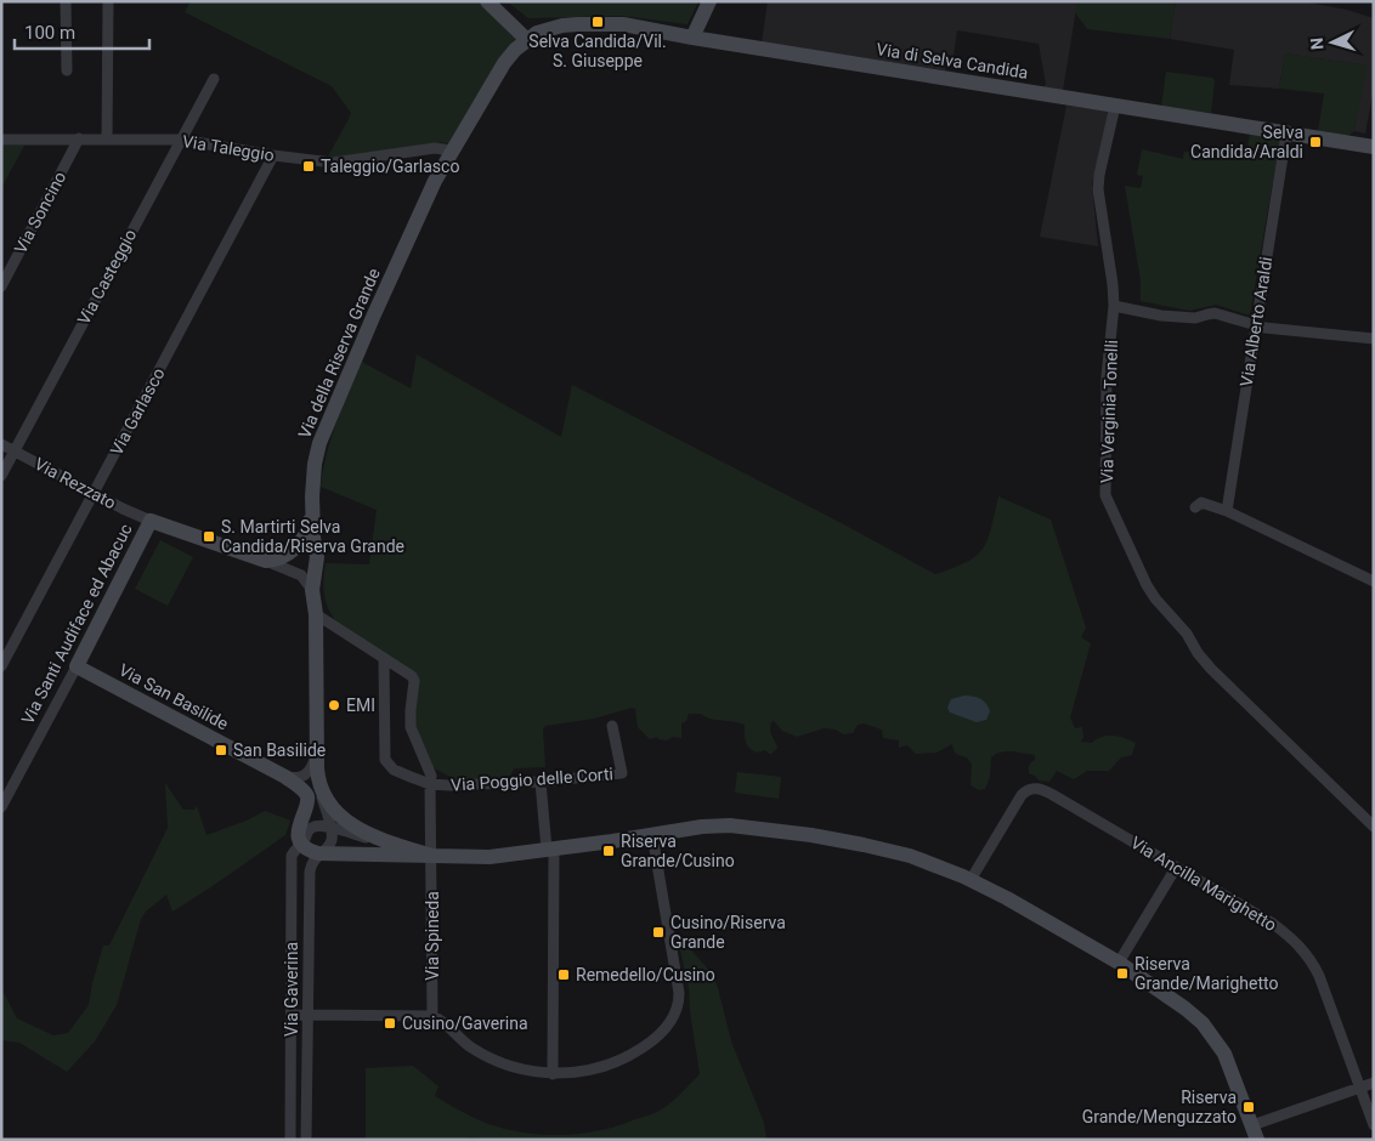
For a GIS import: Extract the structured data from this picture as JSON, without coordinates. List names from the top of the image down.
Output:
{
  "streets": {
    "street": [
      "Via di Selva Candida",
      "Via Taleggio",
      "Via Soncino",
      "Via Casteggio",
      "Via Alberto Araldi",
      "Via della Riserva Grande",
      "Via Garlasco",
      "Via Verginia Tonelli",
      "Via Rezzato",
      "Via Santi Audiface ed Abacuc",
      "Via San Basilide",
      "Via Poggio delle Corti",
      "Via Ancilla Marighetto",
      "Via Spineda",
      "Via Gaverina"
    ]
  },
  "crossings": [
    ["Via di Selva Candida", "Via Alberto Araldi"],
    ["Via di Selva Candida", "Via della Riserva Grande"],
    ["Via di Selva Candida", "Via Verginia Tonelli"],
    ["Via Taleggio", "Via Soncino"],
    ["Via Taleggio", "Via Casteggio"],
    ["Via Taleggio", "Via della Riserva Grande"],
    ["Via Taleggio", "Via Garlasco"],
    ["Via Casteggio", "Via Rezzato"],
    ["Via della Riserva Grande", "Via Poggio delle Corti"],
    ["Via Garlasco", "Via Rezzato"],
    ["Via Rezzato", "Via Santi Audiface ed Abacuc"],
    ["Via Santi Audiface ed Abacuc", "Via San Basilide"],
    ["Via San Basilide", "Via Gaverina"],
    ["Via Poggio delle Corti", "Via Spineda"]
  ],
  "places": {
    "transit": [
      "Selva Candida/Vil. S. Giuseppe",
      "Selva Candida/Araldi",
      "Taleggio/Garlasco",
      "S. Martirti Selva Candida/Riserva Grande",
      "San Basilide",
      "Riserva Grande/Cusino",
      "Cusino/Riserva Grande",
      "Riserva Grande/Marighetto",
      "Remedello/Cusino",
      "Cusino/Gaverina",
      "Riserva Grande/Menguzzato"
    ],
    "other": ["EMI"]
  },
  "scale_bar": "100 m",
  "north": "left"
}
